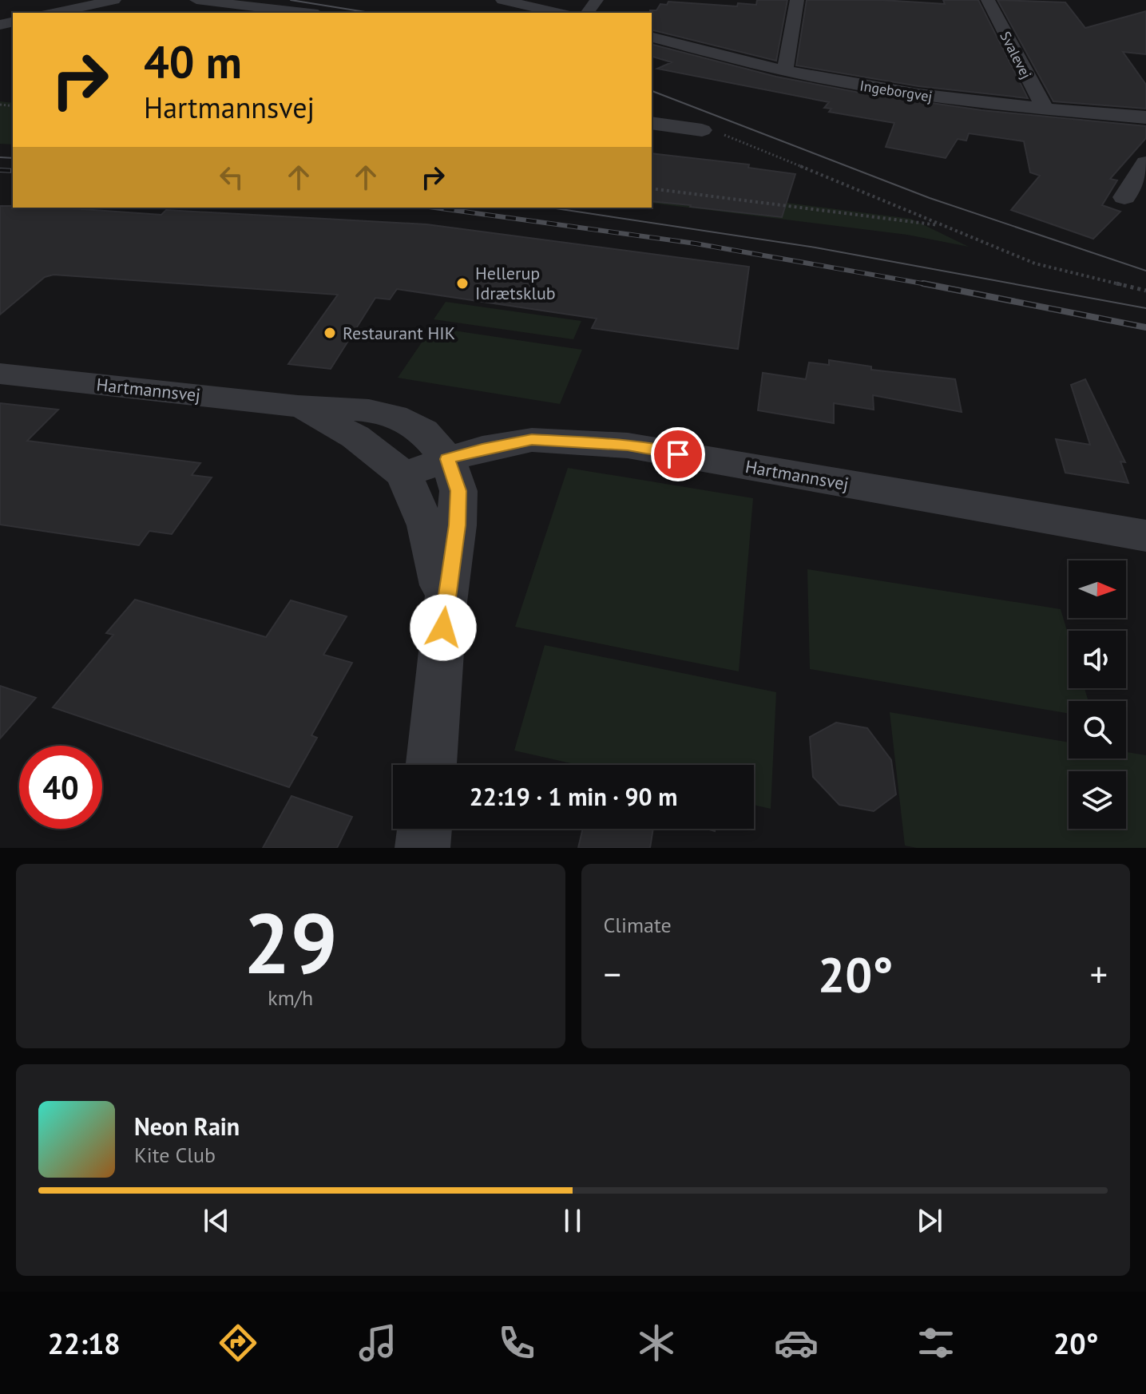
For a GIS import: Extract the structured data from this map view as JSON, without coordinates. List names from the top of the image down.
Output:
{
  "streets": {
    "street": ["Svalevej", "Ingeborgvej", "Hartmannsvej"]
  },
  "crossings": [
    ["Svalevej", "Ingeborgvej"]
  ],
  "places": ["Hellerup Idrætsklub", "Restaurant HIK"],
  "north": "right",
  "page": {
    "turn": ["40 m", "Hartmannsvej"],
    "limit": "40",
    "trip": "22:19 · 1 min · 90 m",
    "tile": [
      ["29", "km/h"],
      "Climate"
    ],
    "heat": ["−", "20°", "+"],
    "song": ["Neon Rain", "Kite Club"],
    "tabs": ["22:18", "20°"]
  }
}
